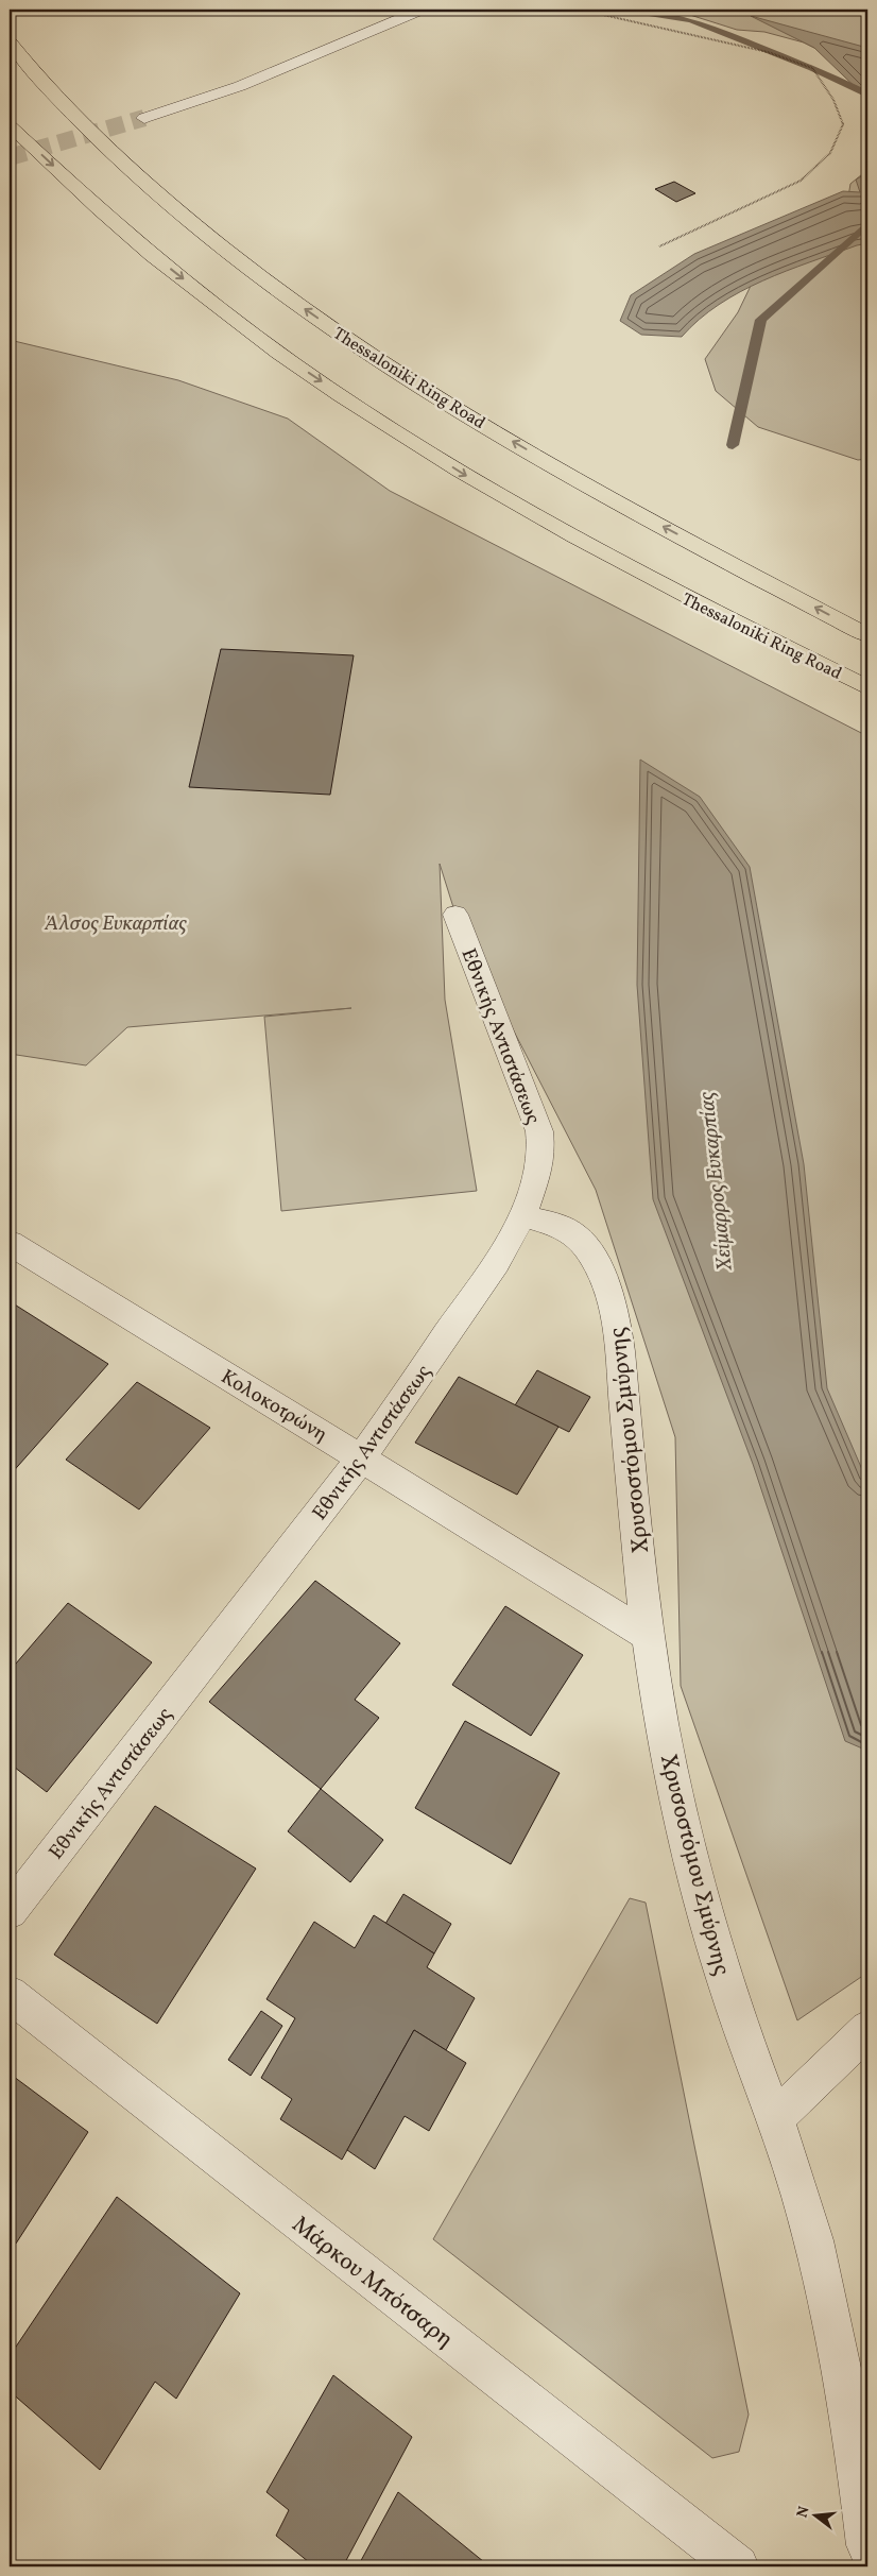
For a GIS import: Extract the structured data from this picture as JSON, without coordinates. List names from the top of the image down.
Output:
{
  "streets": {
    "highway": ["Thessaloniki Ring Road"],
    "street": [
      "Εθνικής Αντιστάσεως",
      "Κολοκοτρώνη",
      "Χρυσοστόμου Σμύρνης",
      "Μάρκου Μπότσαρη"
    ]
  },
  "crossings": [
    ["Εθνικής Αντιστάσεως", "Κολοκοτρώνη"],
    ["Εθνικής Αντιστάσεως", "Χρυσοστόμου Σμύρνης"],
    ["Κολοκοτρώνη", "Χρυσοστόμου Σμύρνης"]
  ],
  "water": ["Χείμαρρος Ευκαρπίας"],
  "parks": ["Άλσος Ευκαρπίας"],
  "north": "left"
}
